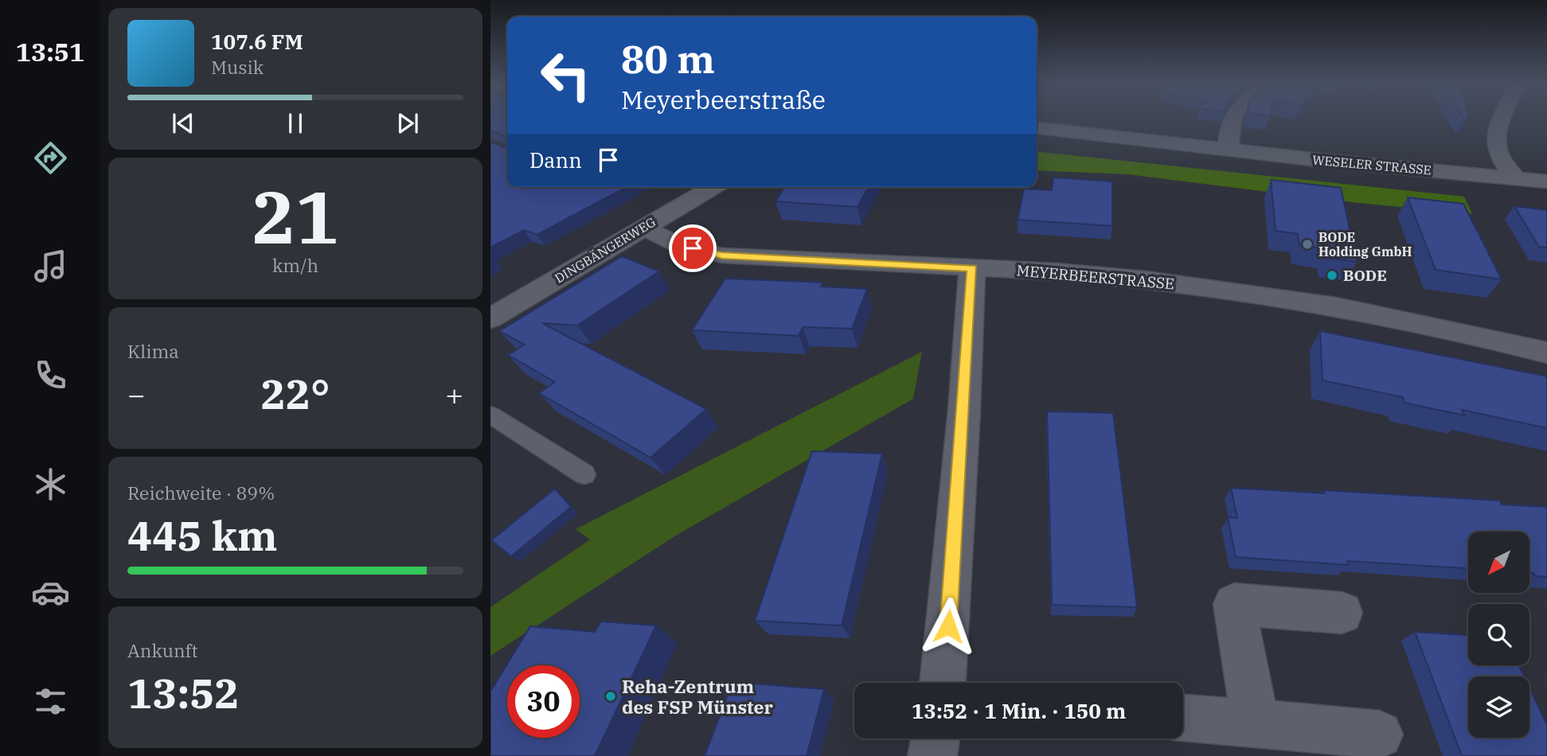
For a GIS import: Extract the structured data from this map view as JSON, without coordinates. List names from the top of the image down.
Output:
{
  "streets": {
    "street": ["WESELER STRASSE", "DINGBÄNGERWEG", "MEYERBEERSTRASSE"]
  },
  "crossings": [
    ["DINGBÄNGERWEG", "MEYERBEERSTRASSE"]
  ],
  "places": ["BODE Holding GmbH", "BODE", "Reha-Zentrum des FSP Münster"],
  "north": "bottom left",
  "page": {
    "tabs": "13:51",
    "turn": ["80 m", "Meyerbeerstraße"],
    "song": ["107.6 FM", "Musik"],
    "then": "Dann",
    "tile": [
      ["21", "km/h"],
      "Klima",
      ["Reichweite · 89%", "445 km"],
      ["Ankunft", "13:52"]
    ],
    "heat": ["−", "22°", "+"],
    "limit": "30",
    "trip": "13:52 · 1 Min. · 150 m"
  }
}
